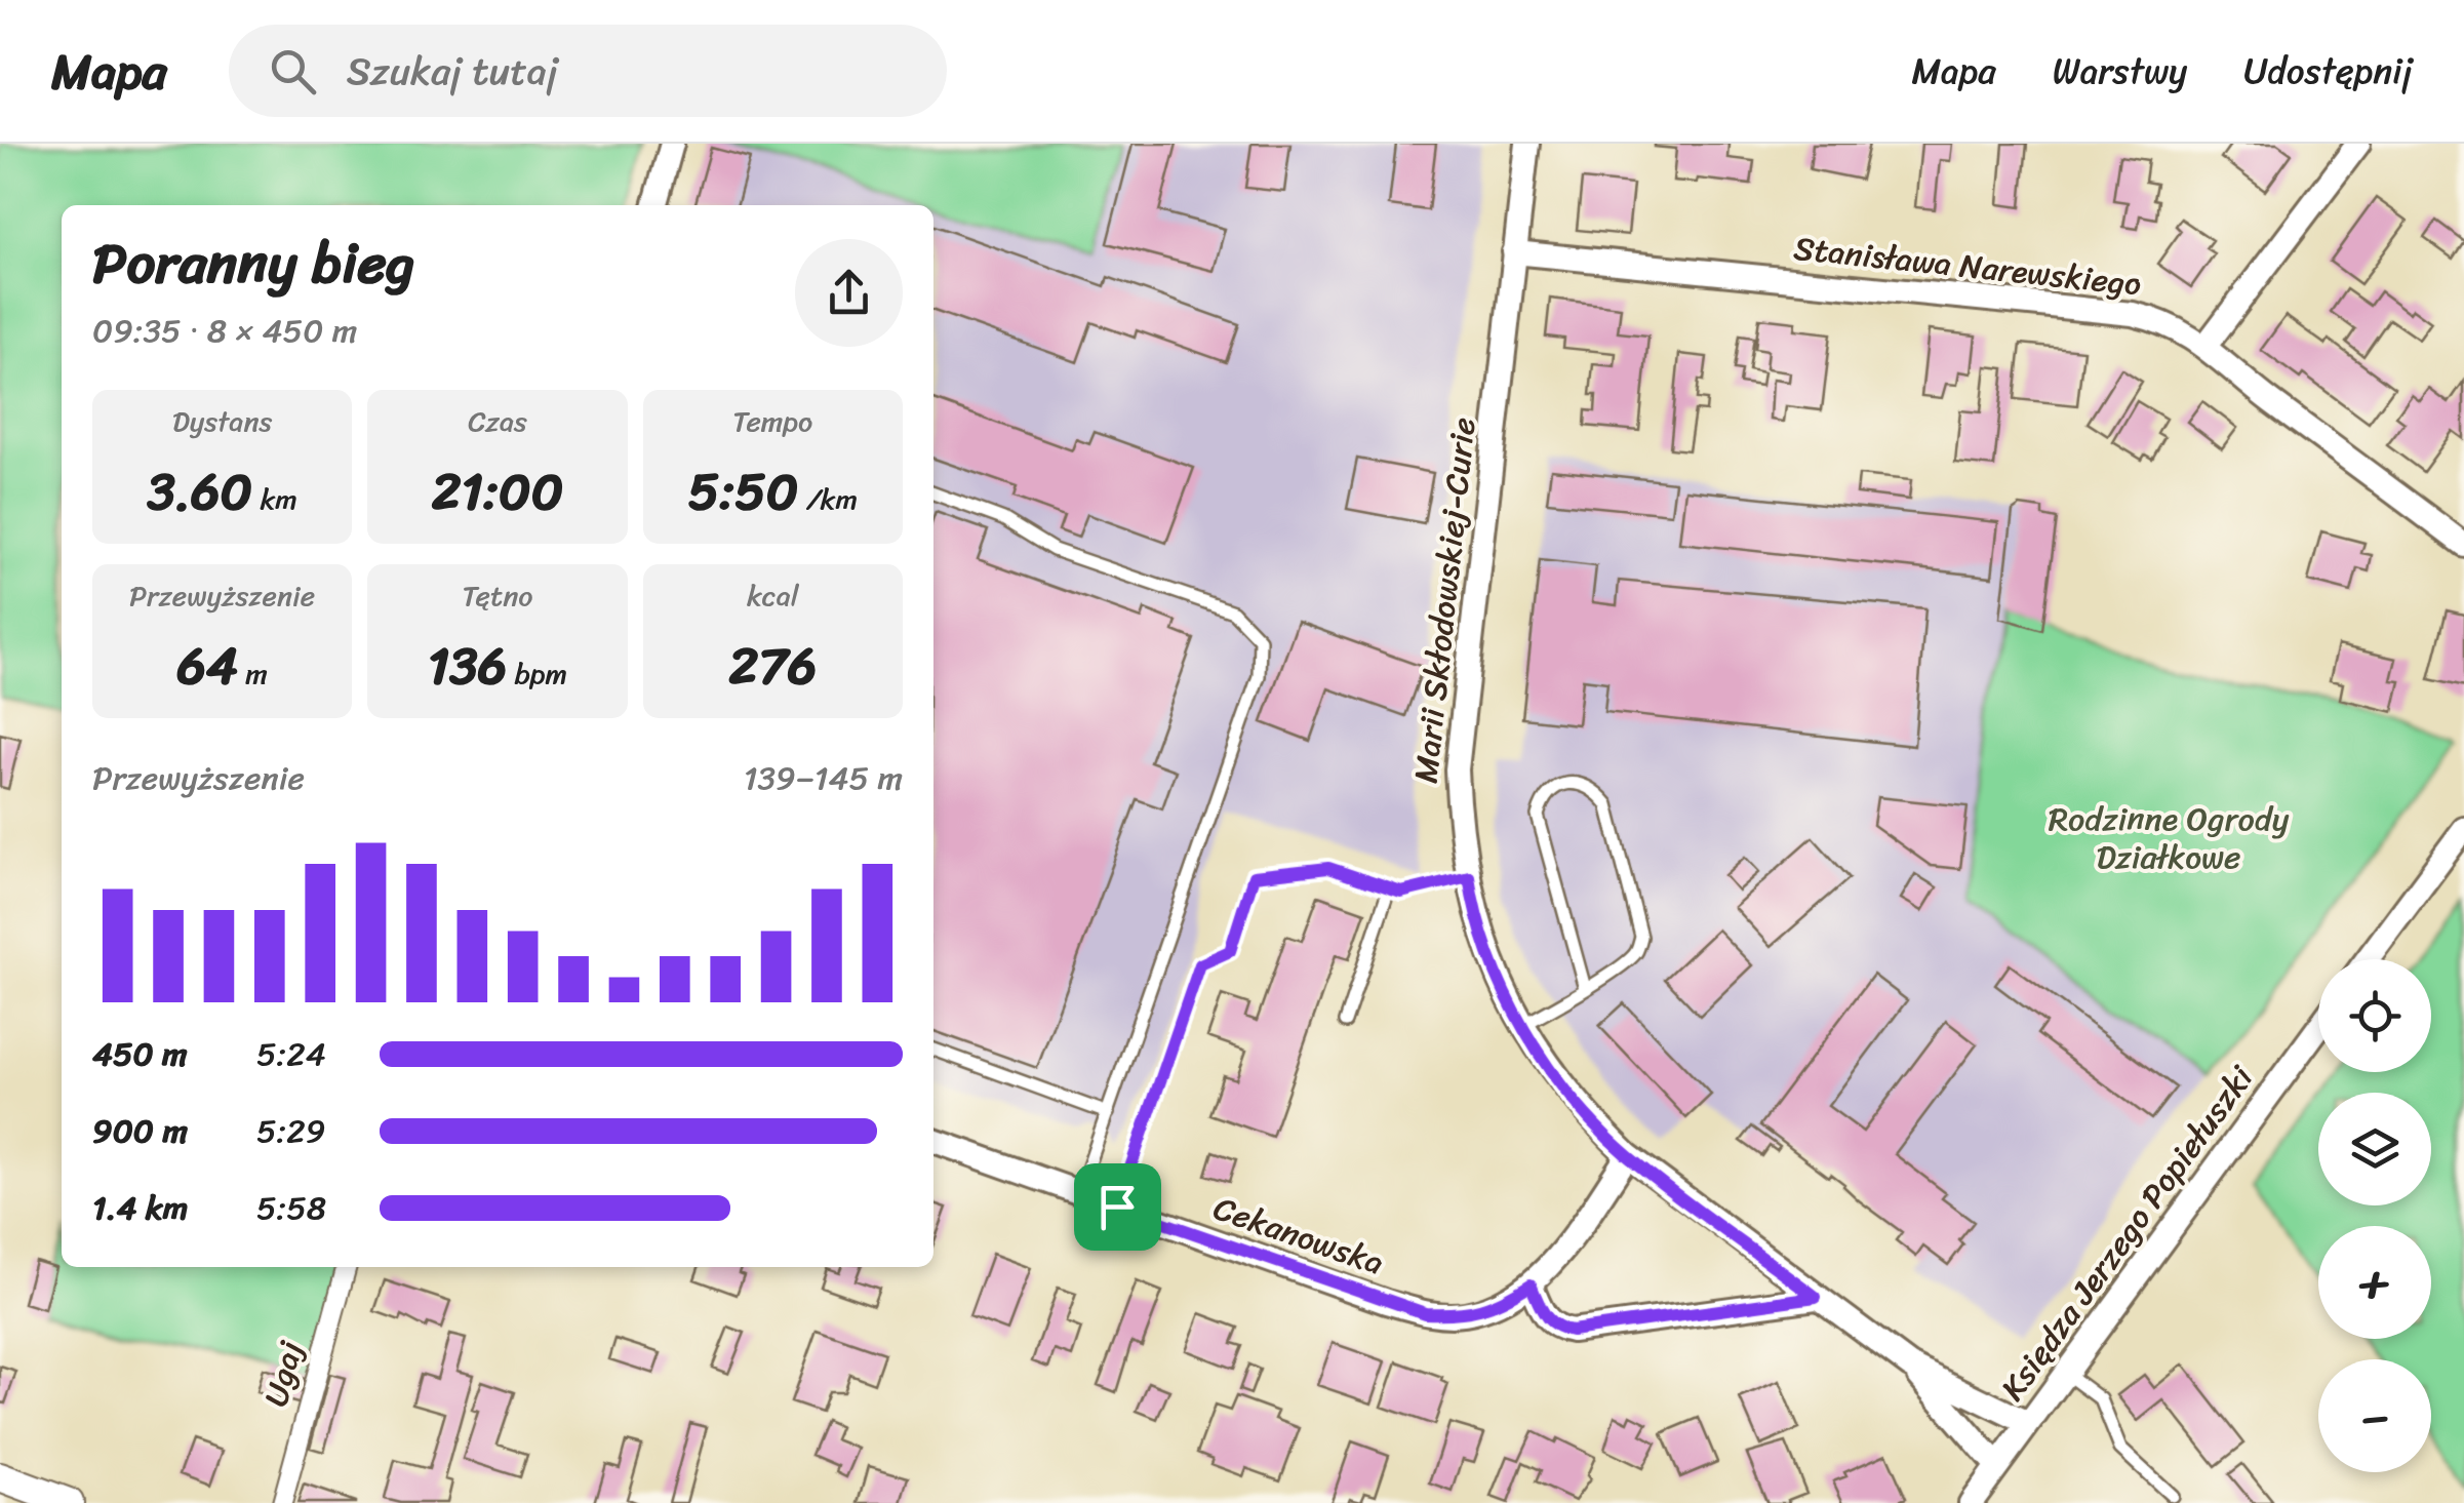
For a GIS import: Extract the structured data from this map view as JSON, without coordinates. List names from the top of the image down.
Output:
{
  "streets": {
    "street": [
      "Stanisława Narewskiego",
      "Marii Skłodowskiej-Curie",
      "Księdza Jerzego Popiełuszki",
      "Cekanowska",
      "Ugaj"
    ]
  },
  "crossings": [
    ["Stanisława Narewskiego", "Marii Skłodowskiej-Curie"],
    ["Marii Skłodowskiej-Curie", "Księdza Jerzego Popiełuszki"],
    ["Marii Skłodowskiej-Curie", "Cekanowska"]
  ],
  "parks": ["Rodzinne Ogrody Działkowe"],
  "page": {
    "header": "Mapa",
    "search": "Szukaj tutaj",
    "nav": ["Mapa", "Warstwy", "Udostępnij"],
    "heading": ["Poranny bieg", "09:35 · 8 × 450 m"],
    "stats": [
      ["Dystans", "3.60 km"],
      ["Czas", "21:00"],
      ["Tempo", "5:50 /km"],
      ["Przewyższenie", "64 m"],
      ["Tętno", "136 bpm"],
      ["kcal", "276"]
    ],
    "chart": ["Przewyższenie", "139–145 m"],
    "map_buttons": ["+", "−"],
    "list": [
      {
        "name": "450 m",
        "note": "5:24"
      },
      {
        "name": "900 m",
        "note": "5:29"
      },
      {
        "name": "1.4 km",
        "note": "5:58"
      }
    ]
  }
}
